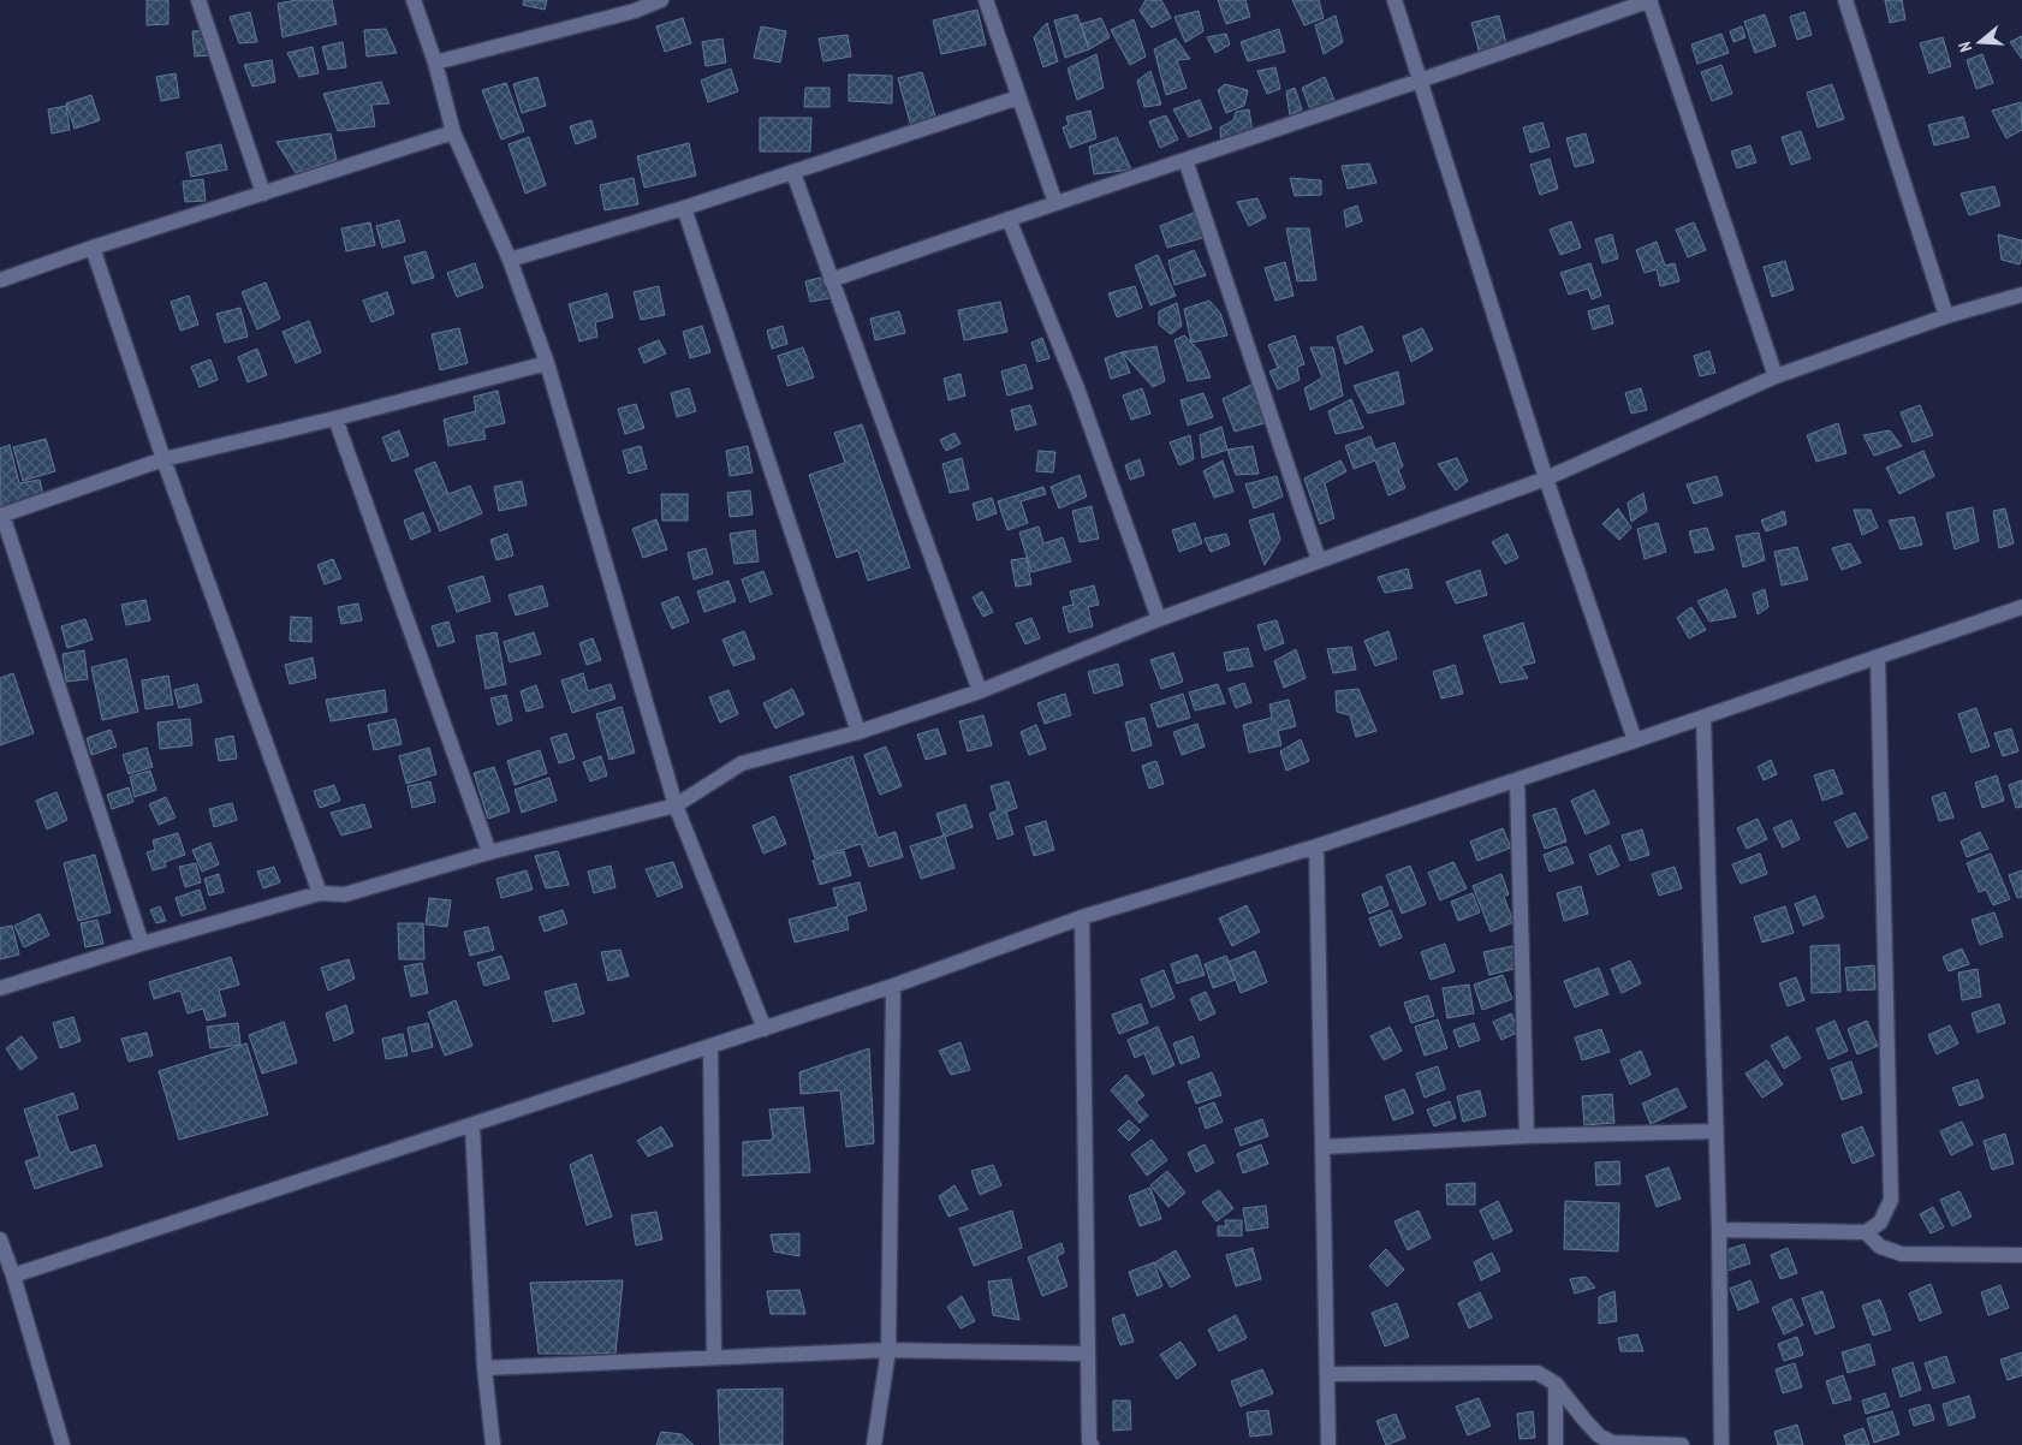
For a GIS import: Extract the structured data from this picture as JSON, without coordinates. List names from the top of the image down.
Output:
{
  "north": "left"
}
